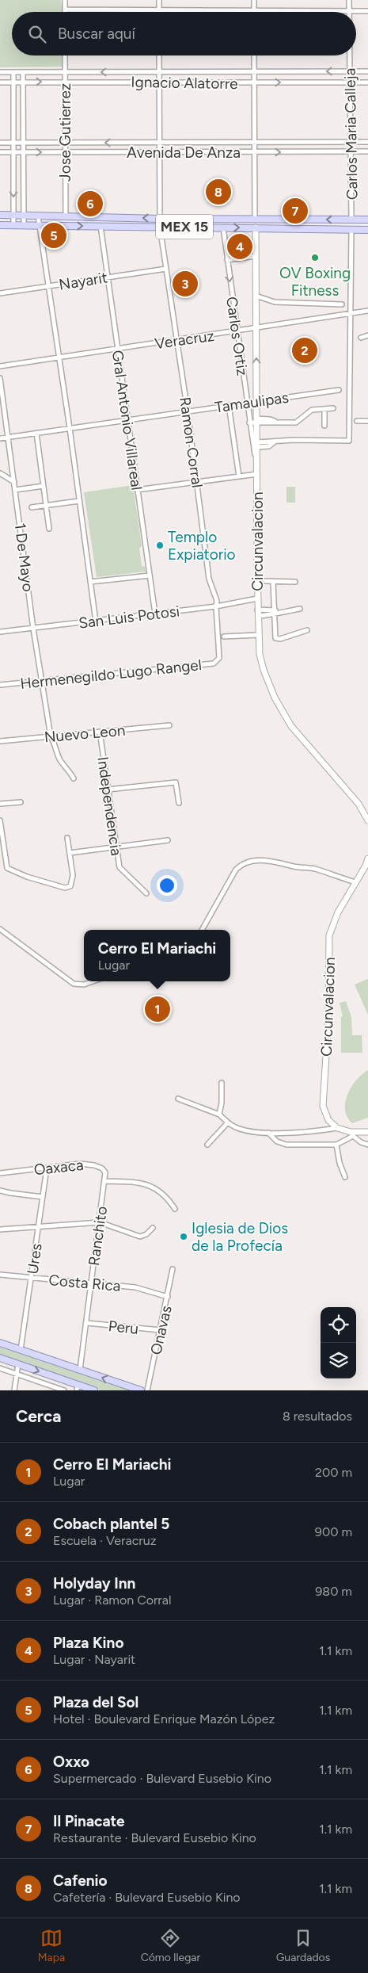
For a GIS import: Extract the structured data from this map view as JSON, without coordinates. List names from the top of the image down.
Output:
{
  "streets": {
    "main road": ["MEX 15"],
    "street": [
      "Ignacio Alatorre",
      "Jose Gutierrez",
      "Carlos Maria Calleja",
      "Avenida De Anza",
      "Nayarit",
      "Carlos Ortiz",
      "Veracruz",
      "Tamaulipas",
      "Gral Antonio Villareal",
      "Ramon Corral",
      "Circunvalacion",
      "1 De Mayo",
      "San Luis Potosi",
      "Hermenegildo Lugo Rangel",
      "Nuevo Leon",
      "Independencia",
      "Oaxaca",
      "Ranchito",
      "Ures",
      "Costa Rica",
      "Peru",
      "Onavas"
    ]
  },
  "crossings": [
    ["Ignacio Alatorre", "Jose Gutierrez"],
    ["Ignacio Alatorre", "Carlos Maria Calleja"],
    ["Jose Gutierrez", "Avenida De Anza"],
    ["Jose Gutierrez", "MEX 15"],
    ["Carlos Maria Calleja", "Avenida De Anza"],
    ["Carlos Maria Calleja", "MEX 15"],
    ["MEX 15", "Carlos Ortiz"],
    ["MEX 15", "Gral Antonio Villareal"],
    ["MEX 15", "Ramon Corral"],
    ["MEX 15", "Circunvalacion"],
    ["Nayarit", "Gral Antonio Villareal"],
    ["Nayarit", "Ramon Corral"],
    ["Carlos Ortiz", "Veracruz"],
    ["Carlos Ortiz", "Tamaulipas"],
    ["Carlos Ortiz", "Circunvalacion"],
    ["Veracruz", "Gral Antonio Villareal"],
    ["Veracruz", "Ramon Corral"],
    ["Veracruz", "Circunvalacion"],
    ["Tamaulipas", "Gral Antonio Villareal"],
    ["Tamaulipas", "Ramon Corral"],
    ["Tamaulipas", "Circunvalacion"],
    ["Tamaulipas", "1 De Mayo"],
    ["Gral Antonio Villareal", "San Luis Potosi"],
    ["Ramon Corral", "San Luis Potosi"],
    ["Ramon Corral", "Hermenegildo Lugo Rangel"],
    ["Circunvalacion", "San Luis Potosi"],
    ["1 De Mayo", "San Luis Potosi"],
    ["1 De Mayo", "Hermenegildo Lugo Rangel"],
    ["1 De Mayo", "Nuevo Leon"],
    ["Nuevo Leon", "Independencia"],
    ["Oaxaca", "Ranchito"],
    ["Oaxaca", "Ures"],
    ["Ranchito", "Costa Rica"],
    ["Ranchito", "Peru"],
    ["Ures", "Costa Rica"],
    ["Costa Rica", "Onavas"],
    ["Peru", "Onavas"]
  ],
  "places": ["OV Boxing Fitness", "Templo Expiatorio", "Iglesia de Dios de la Profecía"],
  "page": {
    "search": "Buscar aquí",
    "pins": [
      "8",
      "6",
      "7",
      "5",
      "4",
      "3",
      "2",
      "1"
    ],
    "popup": ["Cerro El Mariachi", "Lugar"],
    "heading": ["Cerca", "8 resultados"],
    "list": [
      {
        "mark": "1",
        "name": "Cerro El Mariachi",
        "note": "Lugar",
        "value": "200 m"
      },
      {
        "mark": "2",
        "name": "Cobach plantel 5",
        "note": "Escuela · Veracruz",
        "value": "900 m"
      },
      {
        "mark": "3",
        "name": "Holyday Inn",
        "note": "Lugar · Ramon Corral",
        "value": "980 m"
      },
      {
        "mark": "4",
        "name": "Plaza Kino",
        "note": "Lugar · Nayarit",
        "value": "1.1 km"
      },
      {
        "mark": "5",
        "name": "Plaza del Sol",
        "note": "Hotel · Boulevard Enrique Mazón López",
        "value": "1.1 km"
      },
      {
        "mark": "6",
        "name": "Oxxo",
        "note": "Supermercado · Bulevard Eusebio Kino",
        "value": "1.1 km"
      },
      {
        "mark": "7",
        "name": "Il Pinacate",
        "note": "Restaurante · Bulevard Eusebio Kino",
        "value": "1.1 km"
      },
      {
        "mark": "8",
        "name": "Cafenio",
        "note": "Cafetería · Bulevard Eusebio Kino",
        "value": "1.1 km"
      }
    ],
    "nav": ["Mapa", "Cómo llegar", "Guardados"]
  }
}
